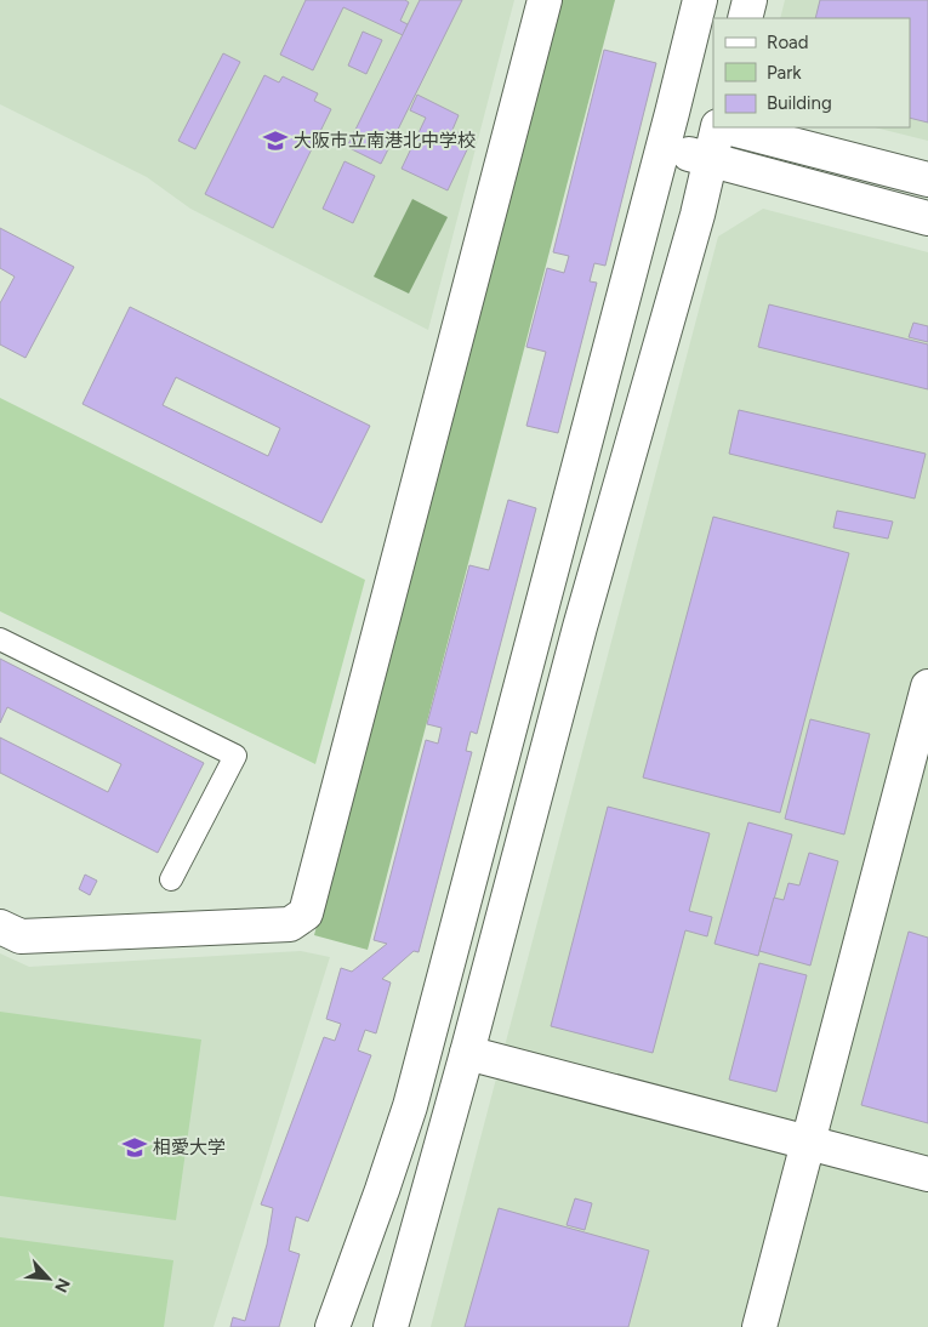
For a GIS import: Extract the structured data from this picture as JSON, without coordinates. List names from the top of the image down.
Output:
{
  "places": {
    "school or university": ["大阪市立南港北中学校", "相愛大学"]
  },
  "legend": ["Road", "Park", "Building"],
  "north": "bottom right"
}
